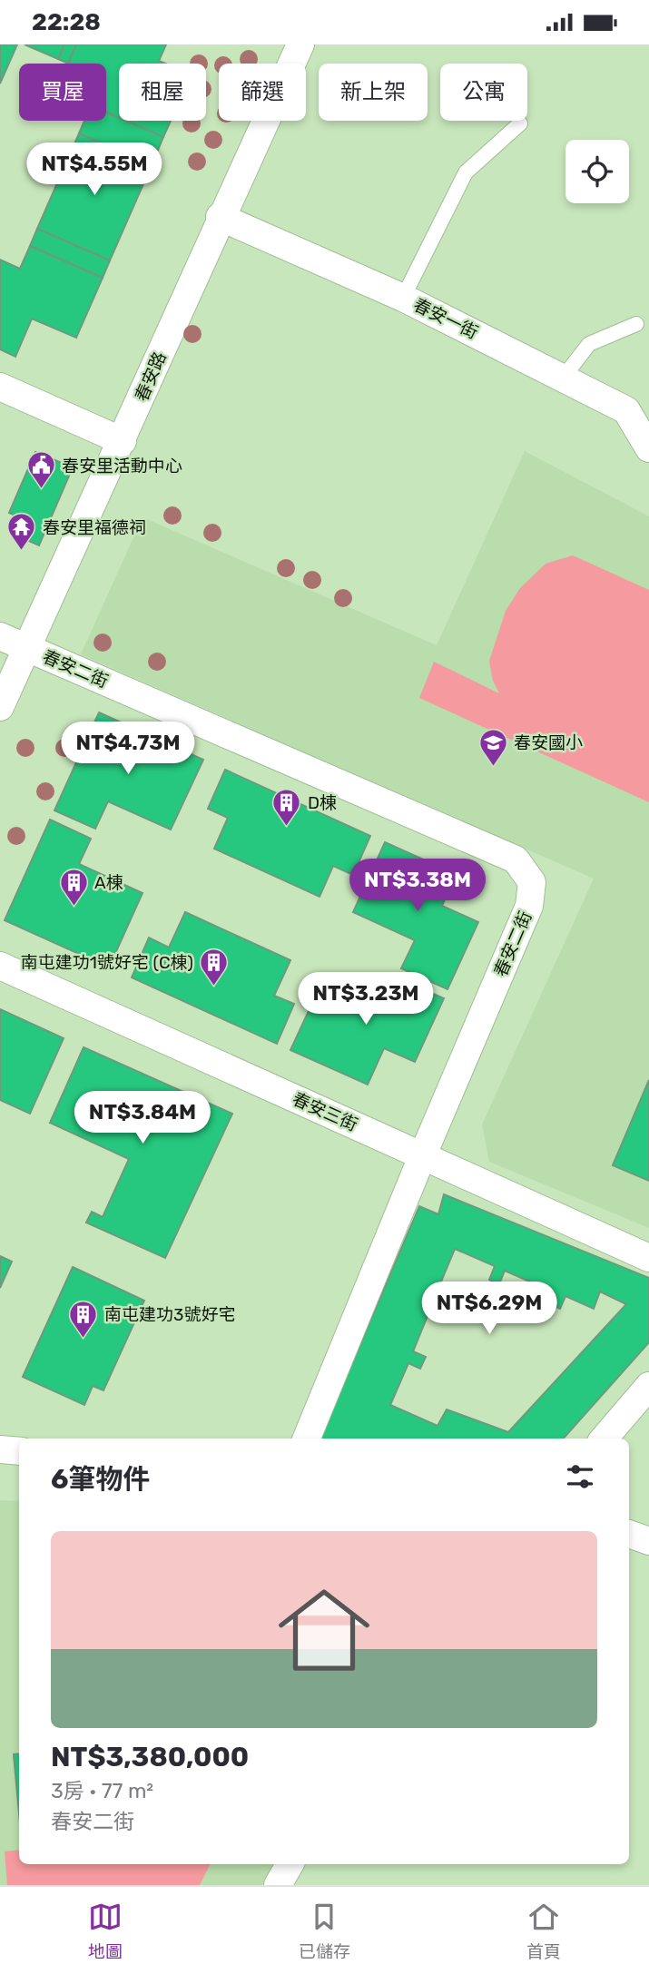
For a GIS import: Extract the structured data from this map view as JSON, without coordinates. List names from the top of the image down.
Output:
{
  "streets": {
    "street": [
      "春安一街",
      "春安路",
      "春安二街",
      "春安三街"
    ]
  },
  "crossings": [
    ["春安一街", "春安路"],
    ["春安路", "春安二街"],
    ["春安二街", "春安三街"]
  ],
  "places": {
    "public building": ["春安里活動中心"],
    "temple": ["春安里福德祠"],
    "school or university": ["春安國小"],
    "building": [
      "D棟",
      "A棟",
      "南屯建功1號好宅 (C棟)",
      "南屯建功3號好宅"
    ]
  },
  "page": {
    "status": "22:28",
    "chip": [
      "買屋",
      "租屋",
      "篩選",
      "新上架",
      "公寓"
    ],
    "price": [
      "NT$4.55M",
      "NT$4.73M",
      "NT$3.38M",
      "NT$3.23M",
      "NT$3.84M",
      "NT$6.29M"
    ],
    "heading": "6筆物件",
    "list": [
      {
        "name": "NT$3,380,000",
        "note": "3房 · 77 m² · 春安二街"
      }
    ],
    "tabs": ["地圖", "已儲存", "首頁"]
  }
}
